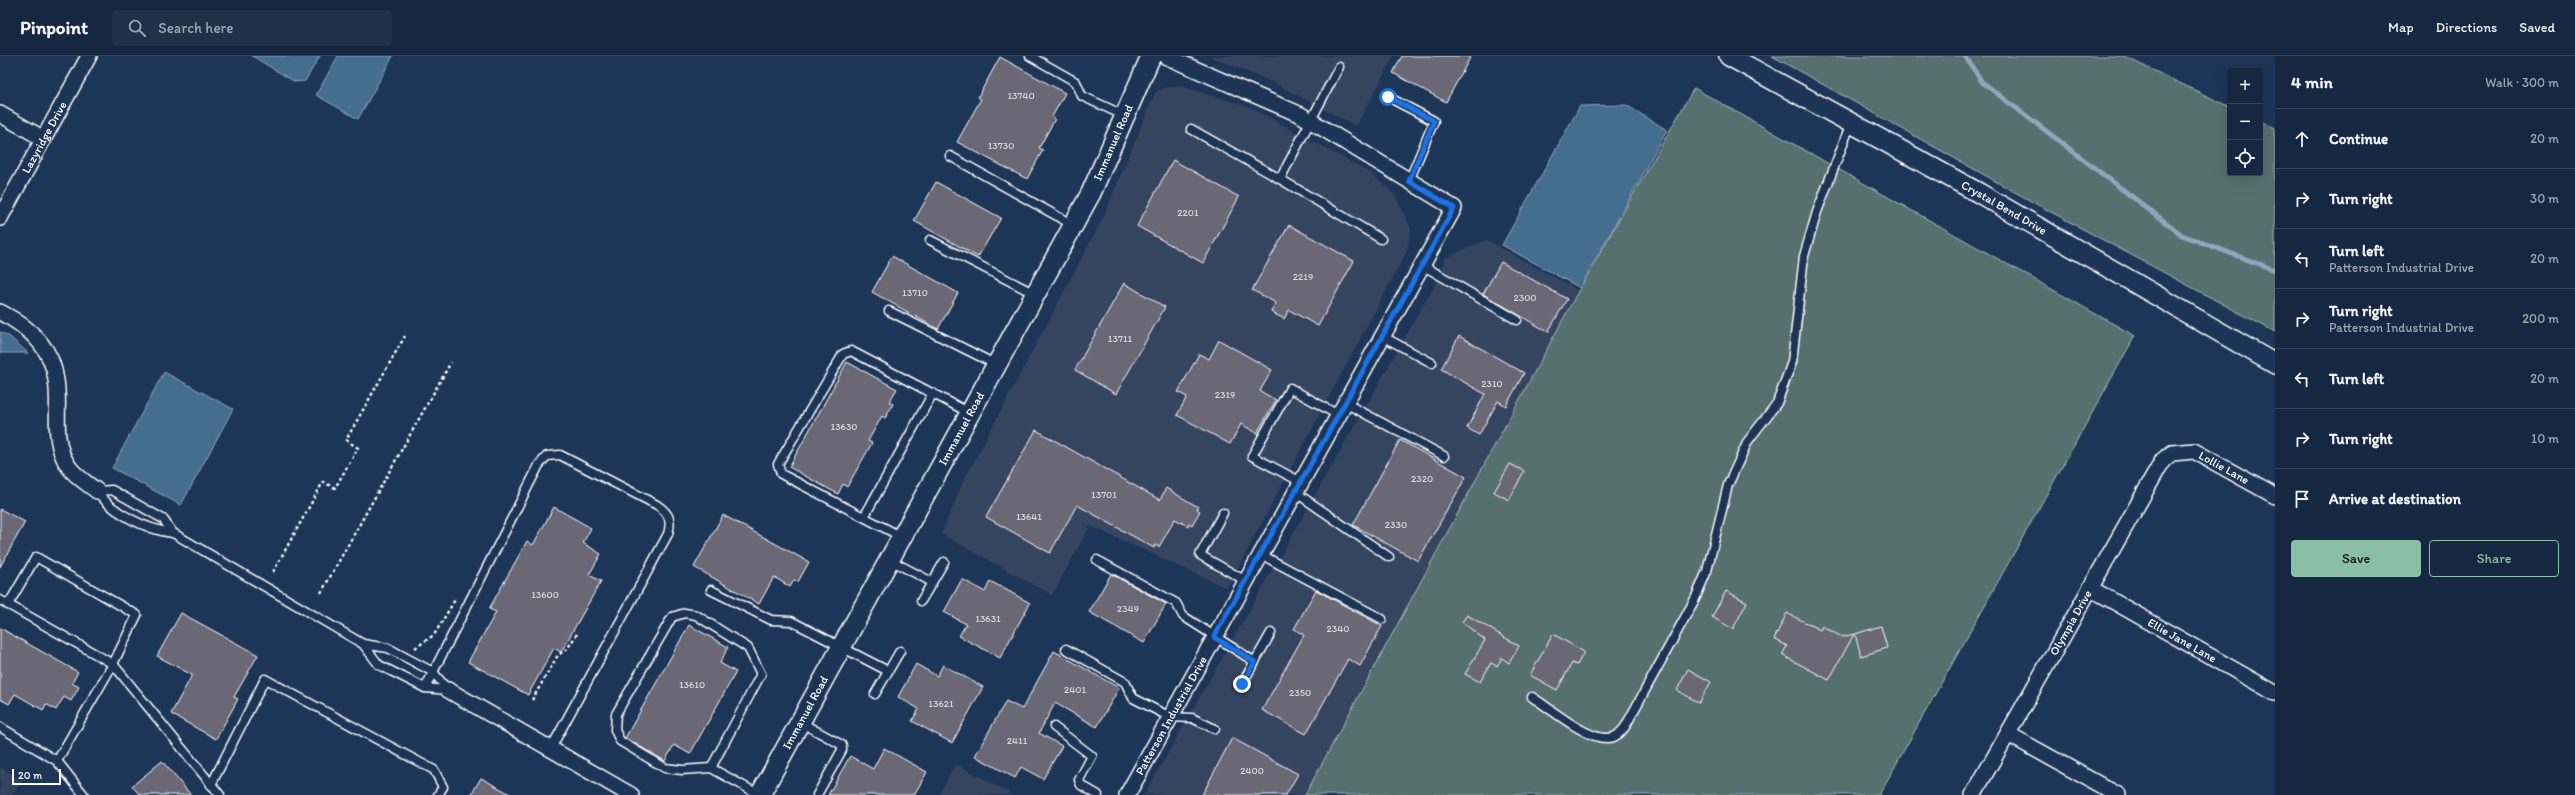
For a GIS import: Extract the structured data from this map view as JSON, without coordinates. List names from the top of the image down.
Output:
{
  "streets": {
    "street": [
      "Lazyridge Drive",
      "Immanuel Road",
      "Crystal Bend Drive",
      "Lollie Lane",
      "Olympia Drive",
      "Ellie Jane Lane",
      "Patterson Industrial Drive"
    ]
  },
  "crossings": [
    ["Lollie Lane", "Olympia Drive"],
    ["Olympia Drive", "Ellie Jane Lane"]
  ],
  "house_numbers": [
    "13740",
    "13730",
    "2201",
    "2219",
    "13710",
    "2300",
    "13711",
    "2310",
    "2319",
    "13630",
    "2320",
    "13701",
    "13641",
    "2330",
    "13600",
    "2349",
    "13631",
    "2340",
    "13610",
    "2401",
    "2350",
    "13621",
    "2411",
    "2400"
  ],
  "scale_bar": "20 m",
  "page": {
    "header": "Pinpoint",
    "search": "Search here",
    "nav": ["Map", "Directions", "Saved"],
    "heading": ["4 min", "Walk · 300 m"],
    "map_buttons": ["+", "−"],
    "list": [
      ["Continue", "20 m"],
      ["Turn right", "30 m"],
      ["Turn left", "Patterson Industrial Drive", "20 m"],
      ["Turn right", "Patterson Industrial Drive", "200 m"],
      ["Turn left", "20 m"],
      ["Turn right", "10 m"],
      "Arrive at destination"
    ],
    "buttons": ["Save", "Share"],
    "scale": "20 m"
  }
}
